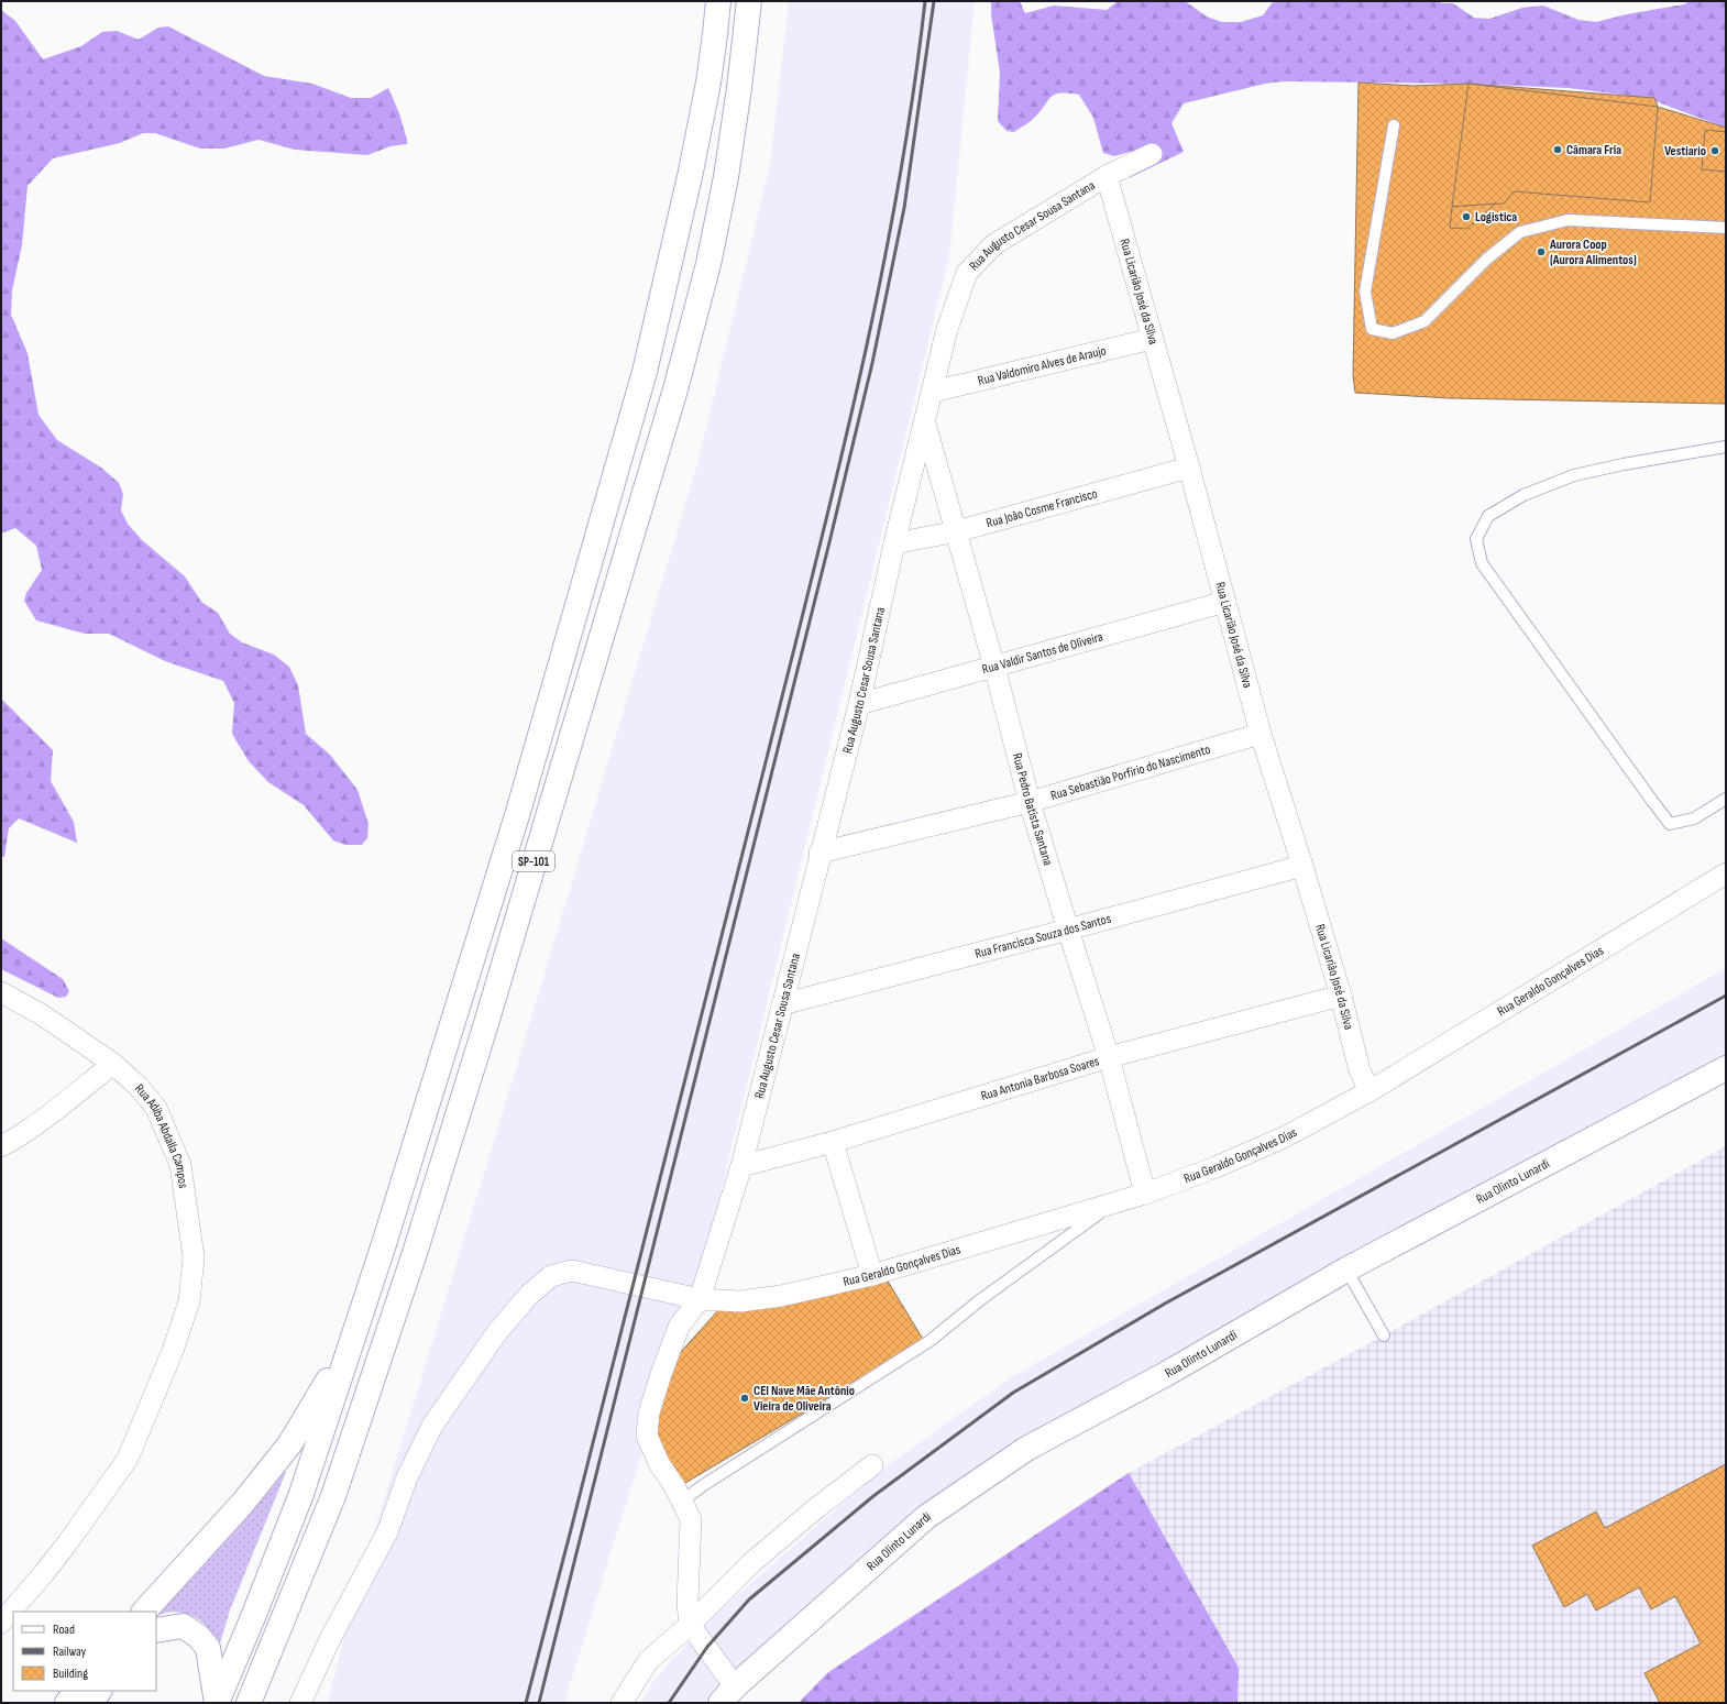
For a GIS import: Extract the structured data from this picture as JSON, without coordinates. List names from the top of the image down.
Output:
{
  "streets": {
    "main road": ["SP-101", "Rua Olinto Lunardi"],
    "street": [
      "Rua Augusto Cesar Sousa Santana",
      "Rua Licarião José da Silva",
      "Rua Valdomiro Alves de Araujo",
      "Rua João Cosme Francisco",
      "Rua Valdir Santos de Oliveira",
      "Rua Sebastião Porfírio do Nascimento",
      "Rua Pedro Batista Santana",
      "Rua Francisca Souza dos Santos",
      "Rua Geraldo Gonçalves Dias",
      "Rua Antonia Barbosa Soares",
      "Rua Adiba Abdalla Campos"
    ]
  },
  "crossings": [
    ["Rua Augusto Cesar Sousa Santana", "Rua Licarião José da Silva"],
    ["Rua Augusto Cesar Sousa Santana", "Rua Valdomiro Alves de Araujo"],
    ["Rua Augusto Cesar Sousa Santana", "Rua João Cosme Francisco"],
    ["Rua Augusto Cesar Sousa Santana", "Rua Valdir Santos de Oliveira"],
    ["Rua Augusto Cesar Sousa Santana", "Rua Sebastião Porfírio do Nascimento"],
    ["Rua Augusto Cesar Sousa Santana", "Rua Pedro Batista Santana"],
    ["Rua Augusto Cesar Sousa Santana", "Rua Francisca Souza dos Santos"],
    ["Rua Augusto Cesar Sousa Santana", "Rua Geraldo Gonçalves Dias"],
    ["Rua Augusto Cesar Sousa Santana", "Rua Antonia Barbosa Soares"],
    ["Rua Licarião José da Silva", "Rua Valdomiro Alves de Araujo"],
    ["Rua Licarião José da Silva", "Rua João Cosme Francisco"],
    ["Rua Licarião José da Silva", "Rua Valdir Santos de Oliveira"],
    ["Rua Licarião José da Silva", "Rua Sebastião Porfírio do Nascimento"],
    ["Rua Licarião José da Silva", "Rua Francisca Souza dos Santos"],
    ["Rua Licarião José da Silva", "Rua Geraldo Gonçalves Dias"],
    ["Rua Licarião José da Silva", "Rua Antonia Barbosa Soares"],
    ["Rua João Cosme Francisco", "Rua Pedro Batista Santana"],
    ["Rua Valdir Santos de Oliveira", "Rua Pedro Batista Santana"],
    ["Rua Sebastião Porfírio do Nascimento", "Rua Pedro Batista Santana"],
    ["Rua Pedro Batista Santana", "Rua Francisca Souza dos Santos"],
    ["Rua Pedro Batista Santana", "Rua Geraldo Gonçalves Dias"],
    ["Rua Pedro Batista Santana", "Rua Antonia Barbosa Soares"]
  ],
  "places": [
    "Câmara Fria",
    "Vestiario",
    "Logistica",
    "Aurora Coop (Aurora Alimentos)",
    "CEI Nave Mãe Antônio Vieira de Oliveira"
  ],
  "legend": ["Road", "Railway", "Building"]
}
